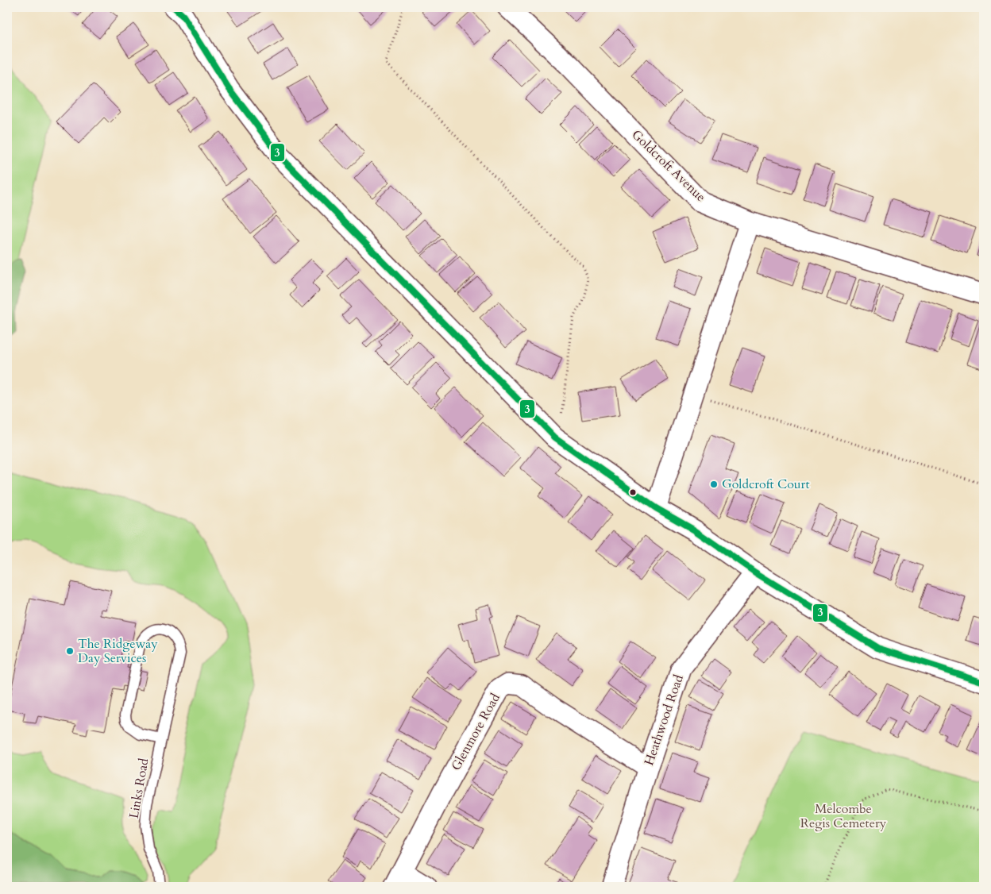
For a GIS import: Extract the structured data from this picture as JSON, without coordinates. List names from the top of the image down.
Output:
{
  "streets": {
    "street": ["Goldcroft Avenue", "Heathwood Road", "Glenmore Road"],
    "lane": ["Links Road"]
  },
  "crossings": [
    ["Heathwood Road", "Glenmore Road"]
  ],
  "parks": ["Melcombe Regis Cemetery"],
  "places": ["Goldcroft Court", "The Ridgeway Day Services"],
  "lines": ["transit line 3"]
}
